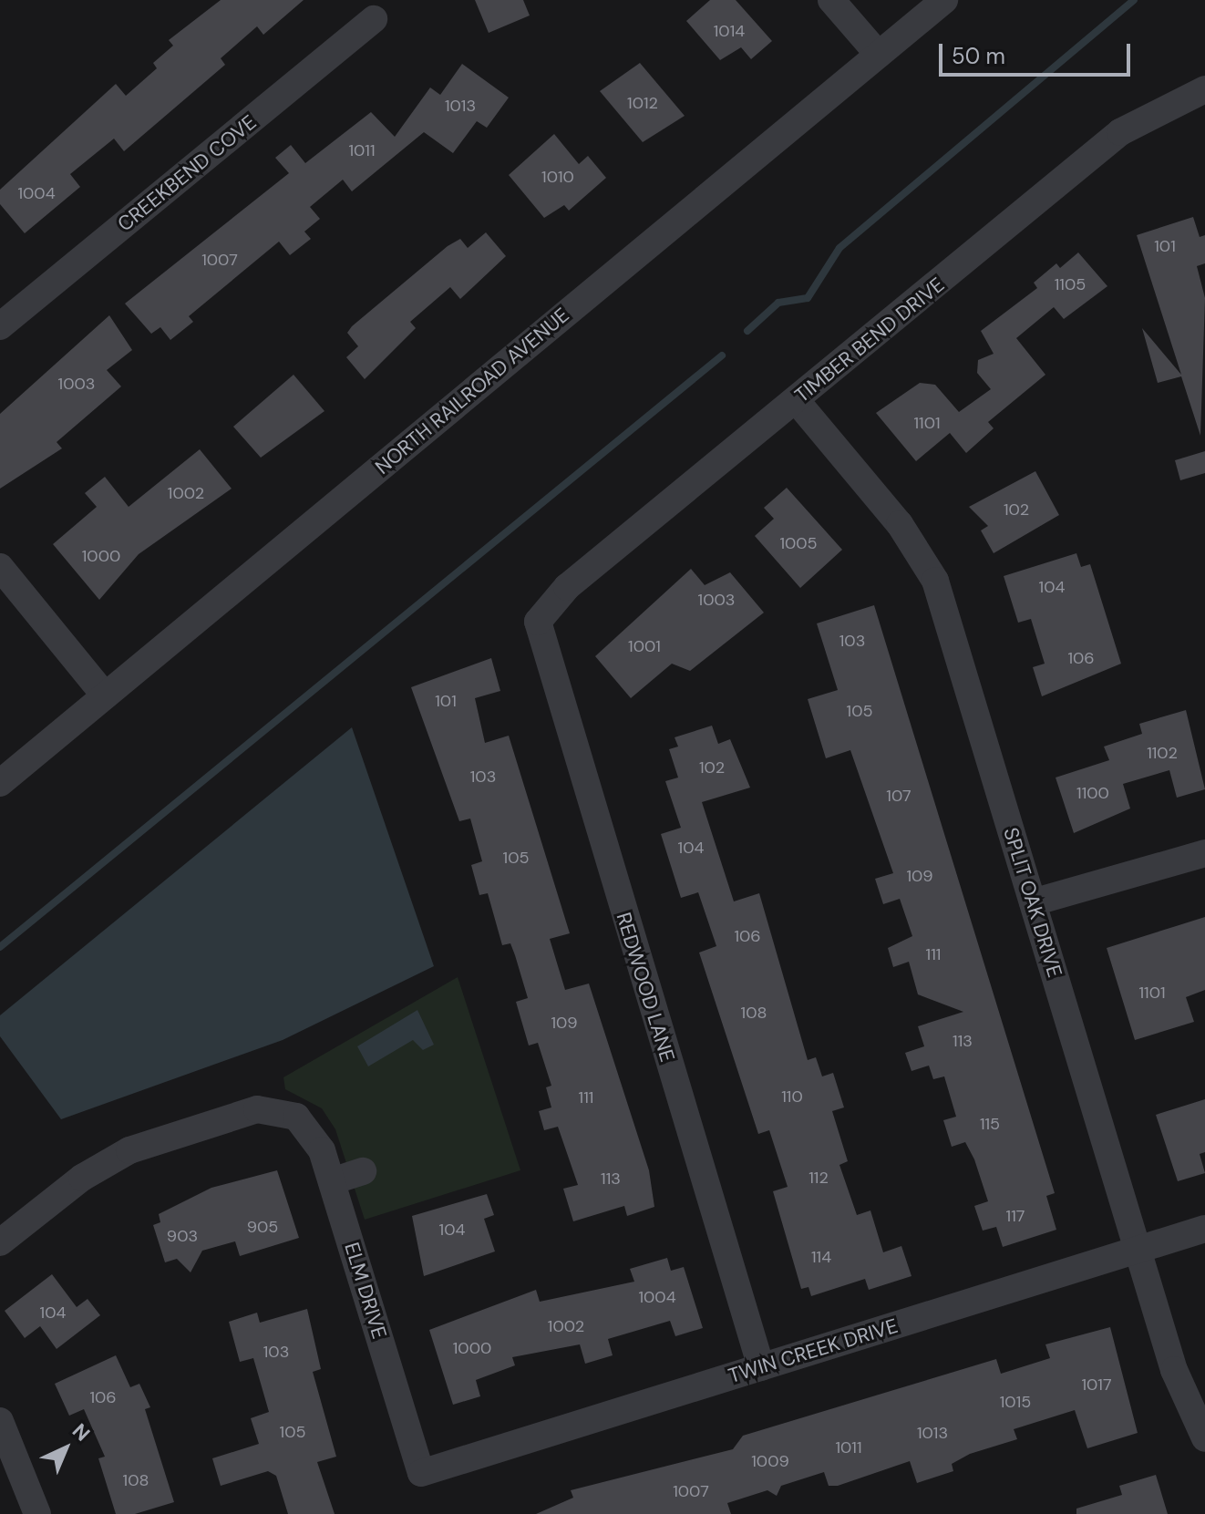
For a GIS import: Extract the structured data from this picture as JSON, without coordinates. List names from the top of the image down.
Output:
{
  "streets": {
    "street": [
      "CREEKBEND COVE",
      "TIMBER BEND DRIVE",
      "NORTH RAILROAD AVENUE",
      "SPLIT OAK DRIVE",
      "REDWOOD LANE",
      "ELM DRIVE",
      "TWIN CREEK DRIVE"
    ]
  },
  "crossings": [
    ["TIMBER BEND DRIVE", "SPLIT OAK DRIVE"],
    ["TIMBER BEND DRIVE", "REDWOOD LANE"],
    ["SPLIT OAK DRIVE", "TWIN CREEK DRIVE"],
    ["REDWOOD LANE", "TWIN CREEK DRIVE"],
    ["ELM DRIVE", "TWIN CREEK DRIVE"]
  ],
  "house_numbers": [
    "1014",
    "1012",
    "1013",
    "1011",
    "1010",
    "1004",
    "101",
    "1007",
    "1105",
    "1003",
    "1101",
    "1002",
    "102",
    "1005",
    "1000",
    "104",
    "1003",
    "103",
    "1001",
    "106",
    "101",
    "105",
    "1102",
    "102",
    "103",
    "1100",
    "107",
    "104",
    "105",
    "109",
    "106",
    "111",
    "1101",
    "108",
    "109",
    "113",
    "110",
    "111",
    "115",
    "112",
    "113",
    "117",
    "905",
    "104",
    "903",
    "114",
    "1004",
    "104",
    "1002",
    "1000",
    "103",
    "1017",
    "106",
    "1015",
    "105",
    "1013",
    "1011",
    "1009",
    "108",
    "1007"
  ],
  "scale_bar": "50 m",
  "north": "top right"
}
